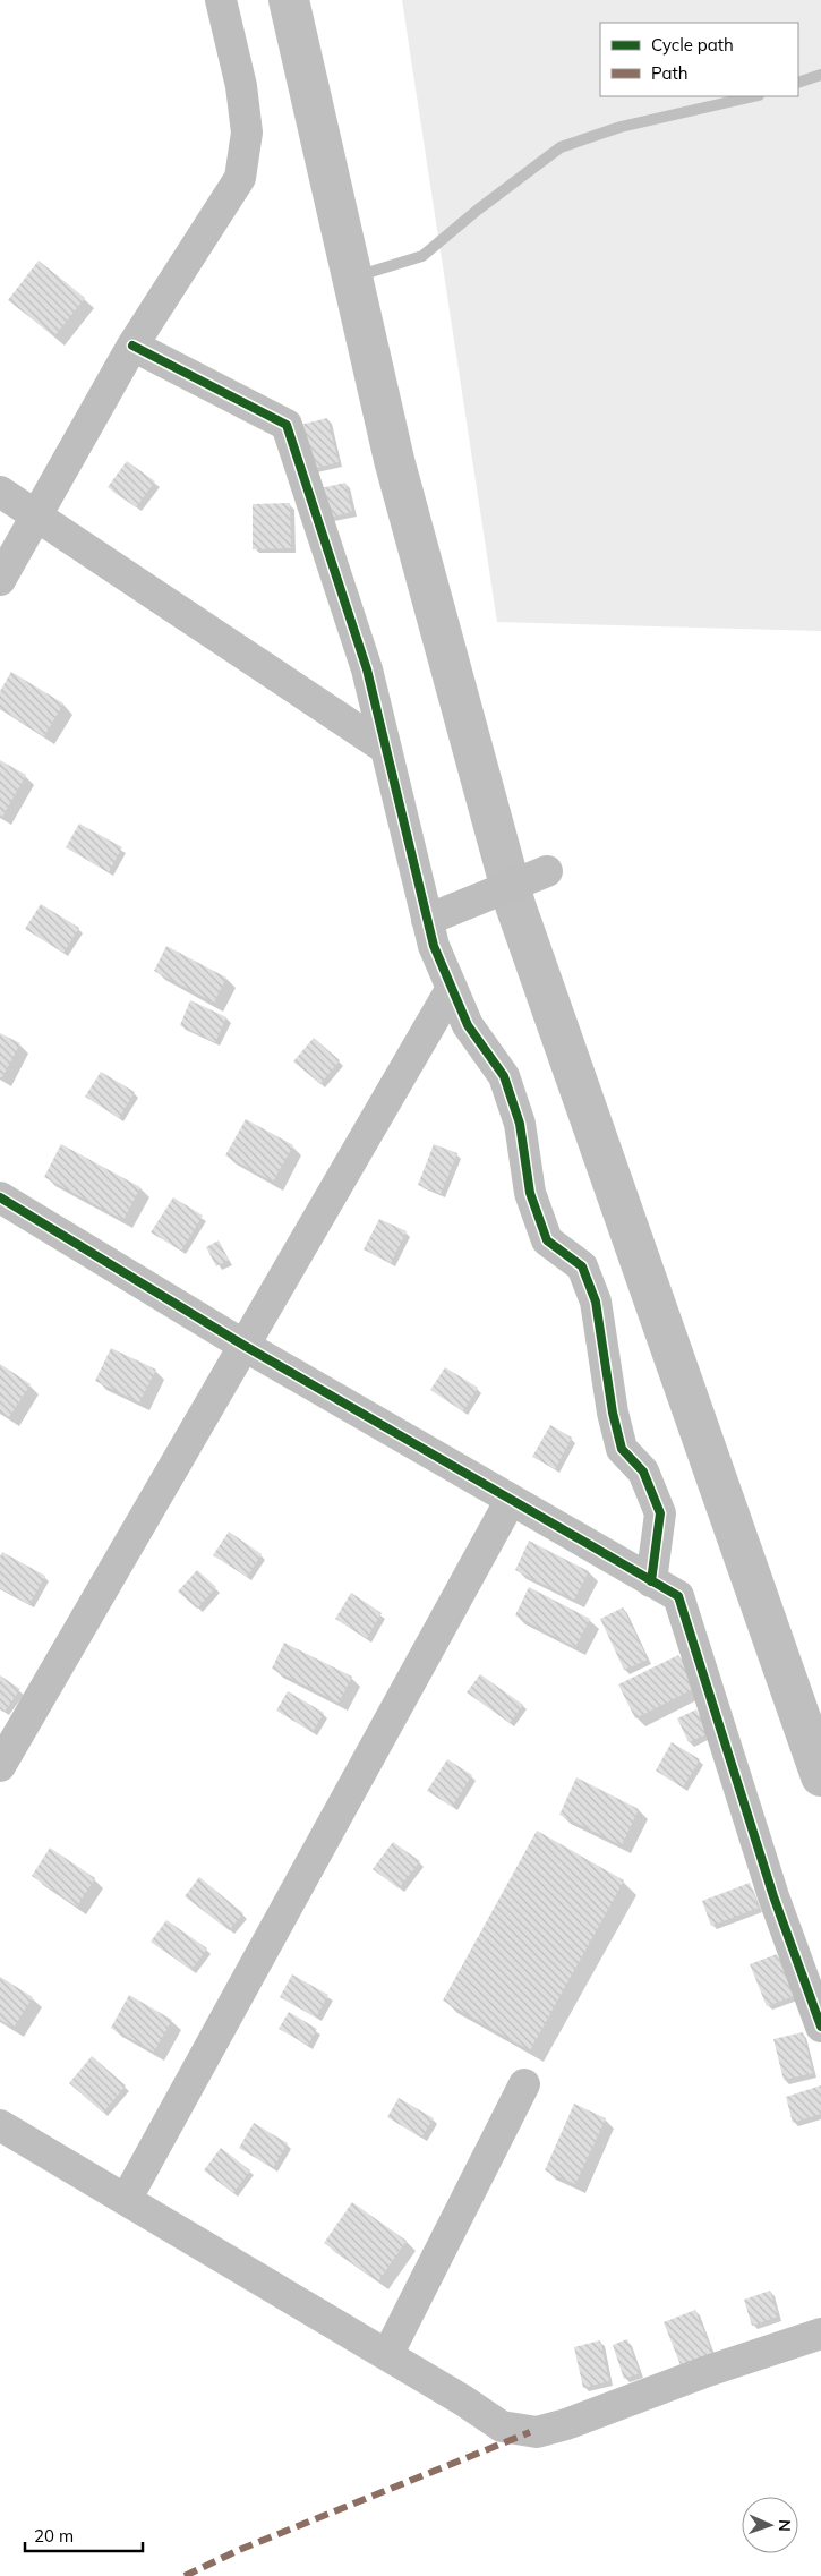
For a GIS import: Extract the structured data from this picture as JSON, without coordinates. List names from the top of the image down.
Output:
{
  "legend": ["Cycle path", "Path"],
  "scale_bar": "20 m",
  "north": "right"
}
